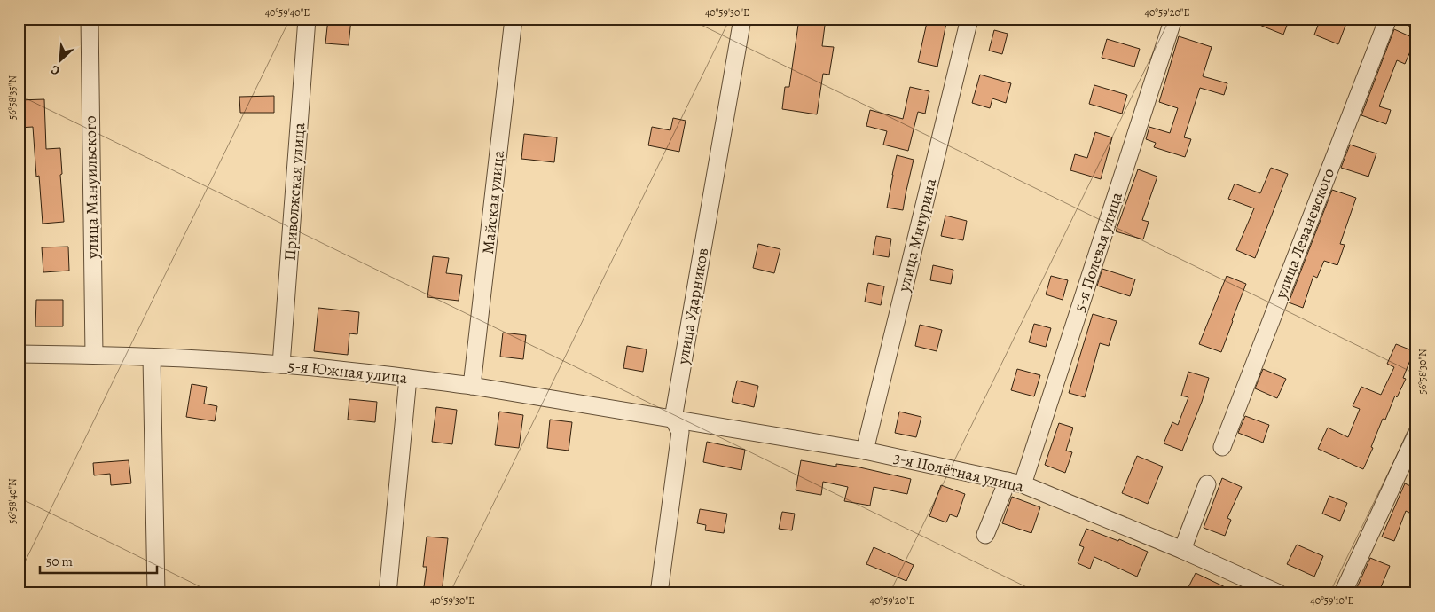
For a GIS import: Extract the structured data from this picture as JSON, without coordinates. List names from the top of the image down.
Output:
{
  "streets": {
    "street": [
      "улица Мануильского",
      "Приволжская улица",
      "Майская улица",
      "улица Леваневского",
      "улица Мичурина",
      "5-я Полевая улица",
      "улица Ударников",
      "5-я Южная улица",
      "3-я Полётная улица"
    ]
  },
  "crossings": [
    ["улица Мануильского", "5-я Южная улица"],
    ["Приволжская улица", "5-я Южная улица"],
    ["Майская улица", "5-я Южная улица"],
    ["улица Мичурина", "3-я Полётная улица"],
    ["5-я Полевая улица", "3-я Полётная улица"],
    ["улица Ударников", "5-я Южная улица"],
    ["улица Ударников", "3-я Полётная улица"],
    ["5-я Южная улица", "3-я Полётная улица"]
  ],
  "scale_bar": "50 m",
  "north": "bottom left",
  "coordinates": [
    "40°59'40\"E",
    "40°59'30\"E",
    "40°59'20\"E",
    "56°58'35\"N",
    "56°58'30\"N",
    "56°58'40\"N",
    "40°59'10\"E"
  ]
}
